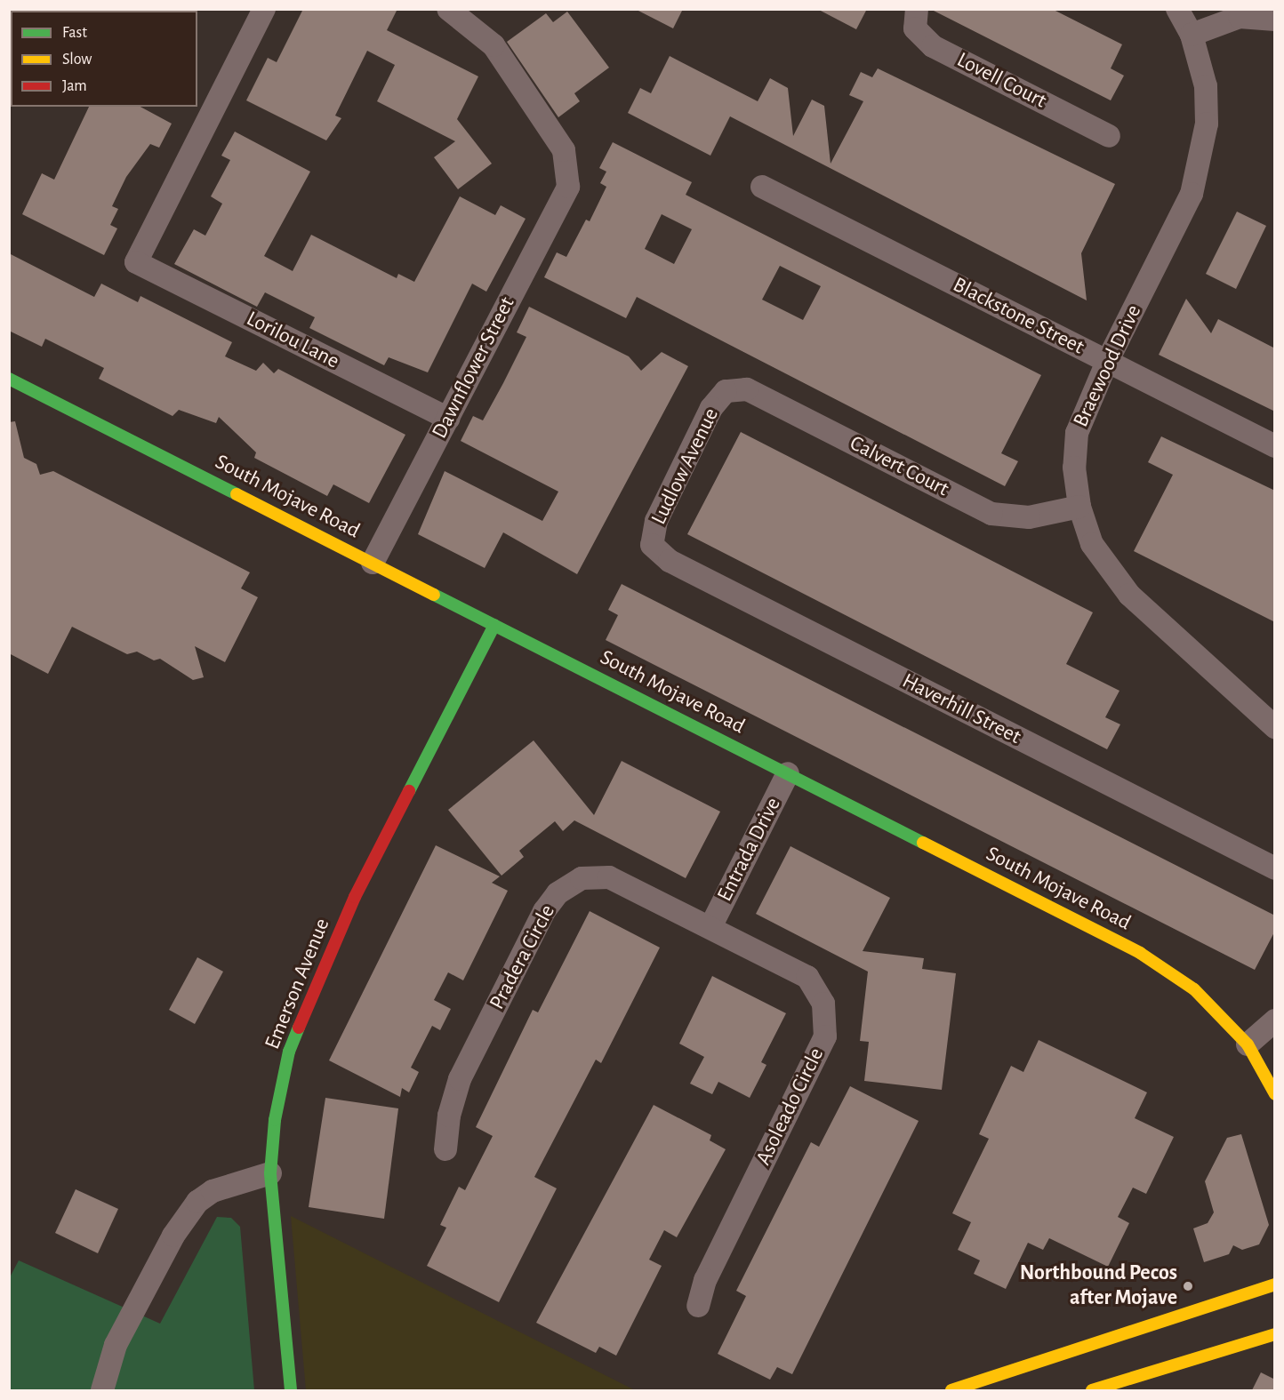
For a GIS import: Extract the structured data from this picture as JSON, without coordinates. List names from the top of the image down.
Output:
{
  "streets": {
    "street": [
      "Lovell Court",
      "Blackstone Street",
      "Lorilou Lane",
      "Braewood Drive",
      "Dawnflower Street",
      "Ludlow Avenue",
      "Calvert Court",
      "South Mojave Road",
      "Haverhill Street",
      "Entrada Drive",
      "Pradera Circle",
      "Emerson Avenue",
      "Asoleado Circle"
    ]
  },
  "crossings": [
    ["Blackstone Street", "Braewood Drive"],
    ["Lorilou Lane", "Dawnflower Street"],
    ["Braewood Drive", "Calvert Court"],
    ["Dawnflower Street", "South Mojave Road"],
    ["Ludlow Avenue", "Calvert Court"],
    ["Ludlow Avenue", "Haverhill Street"],
    ["South Mojave Road", "Entrada Drive"],
    ["South Mojave Road", "Emerson Avenue"],
    ["Entrada Drive", "Pradera Circle"],
    ["Entrada Drive", "Asoleado Circle"],
    ["Pradera Circle", "Asoleado Circle"]
  ],
  "places": ["Northbound Pecos after Mojave"],
  "legend": ["Fast", "Slow", "Jam"]
}
